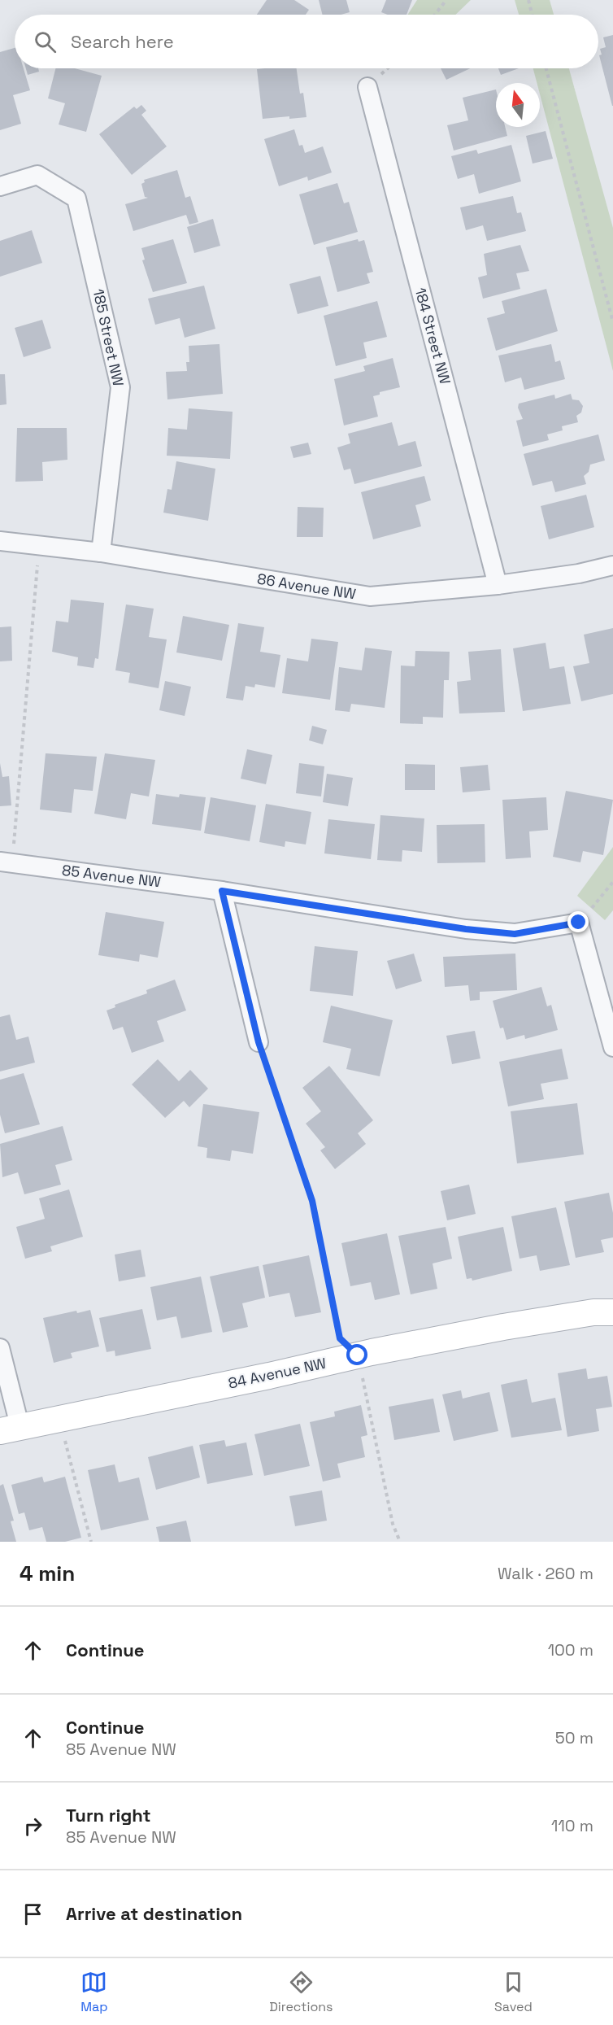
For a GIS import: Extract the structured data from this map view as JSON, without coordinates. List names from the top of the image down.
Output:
{
  "streets": {
    "street": [
      "184 Street NW",
      "185 Street NW",
      "86 Avenue NW",
      "85 Avenue NW",
      "84 Avenue NW"
    ]
  },
  "crossings": [
    ["184 Street NW", "86 Avenue NW"],
    ["185 Street NW", "86 Avenue NW"]
  ],
  "north": "top",
  "page": {
    "search": "Search here",
    "heading": ["4 min", "Walk · 260 m"],
    "list": [
      ["Continue", "100 m"],
      ["Continue", "85 Avenue NW", "50 m"],
      ["Turn right", "85 Avenue NW", "110 m"],
      "Arrive at destination"
    ],
    "nav": ["Map", "Directions", "Saved"]
  }
}
